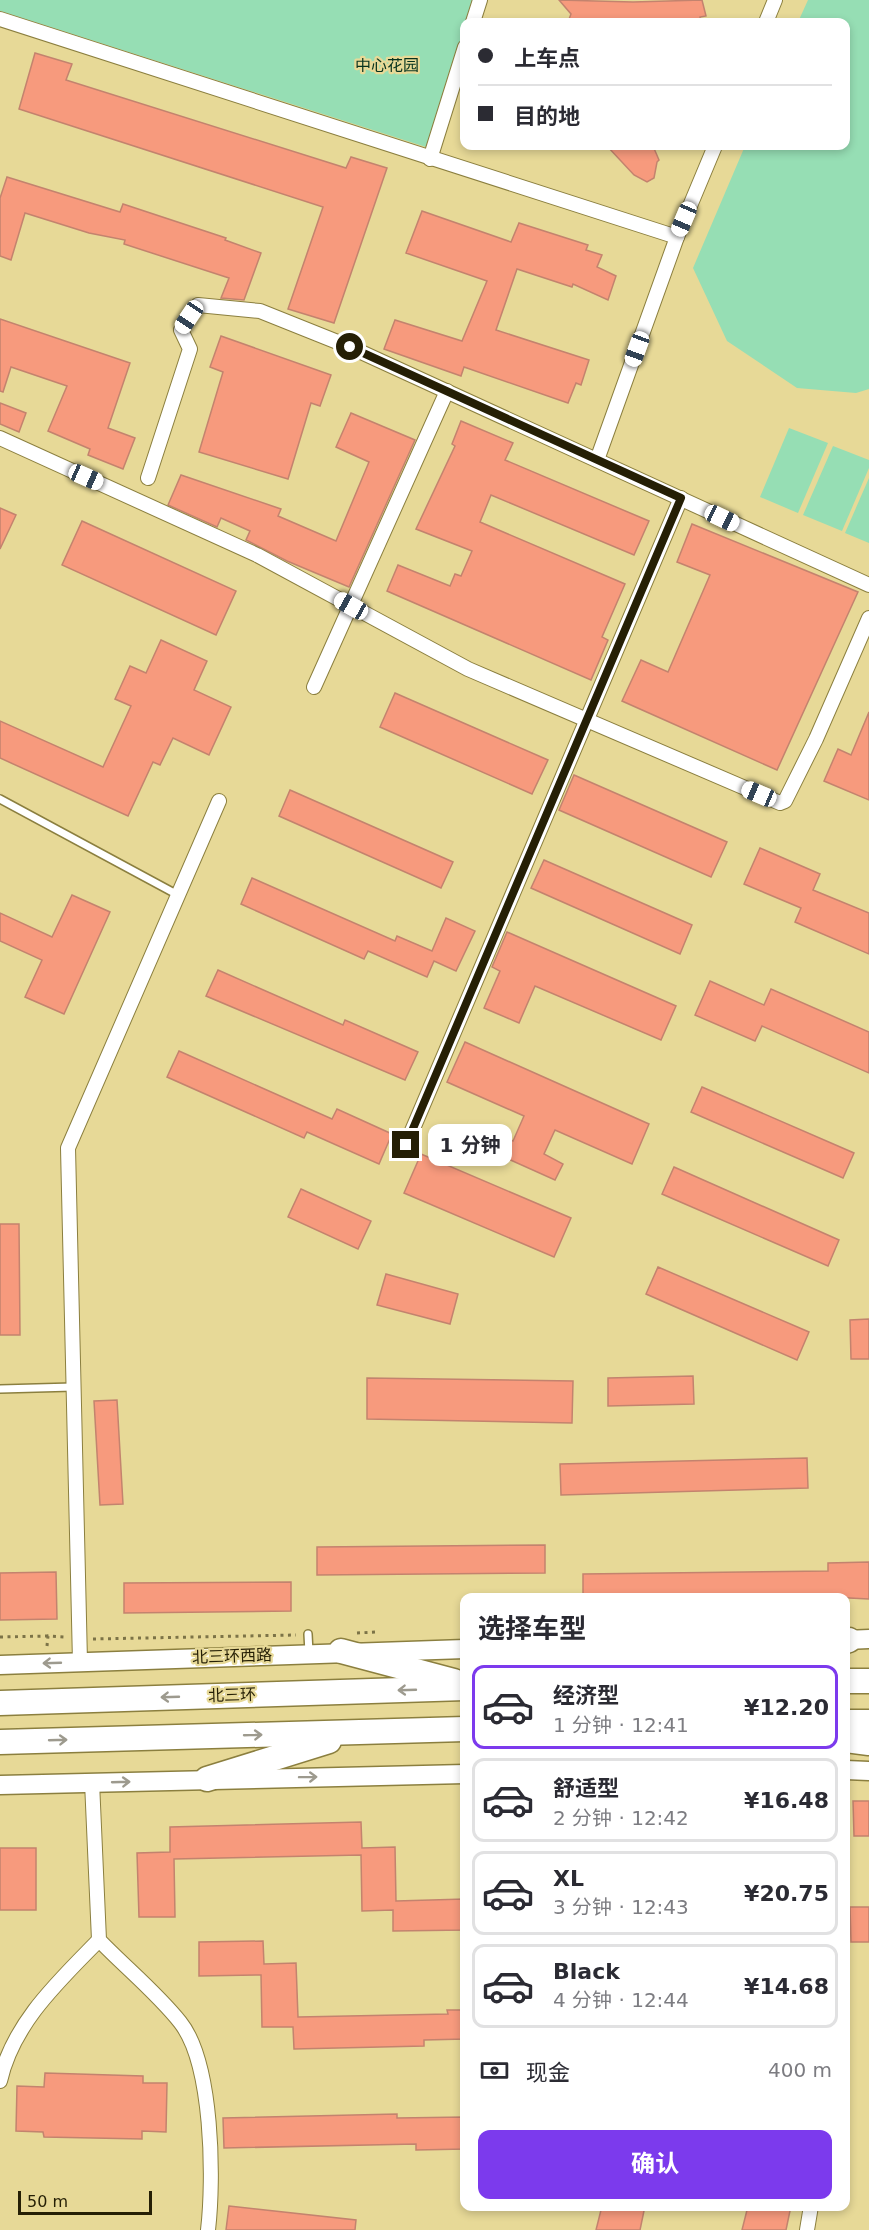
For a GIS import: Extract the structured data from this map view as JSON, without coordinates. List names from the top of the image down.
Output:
{
  "streets": {
    "highway": ["北三环"],
    "street": ["北三环西路"]
  },
  "parks": ["中心花园"],
  "scale_bar": "50 m",
  "page": {
    "banner": ["上车点", "目的地"],
    "bubble": "1 分钟",
    "heading": "选择车型",
    "list": [
      {
        "name": "经济型",
        "note": "1 分钟 · 12:41",
        "value": "¥12.20"
      },
      {
        "name": "舒适型",
        "note": "2 分钟 · 12:42",
        "value": "¥16.48"
      },
      {
        "name": "XL",
        "note": "3 分钟 · 12:43",
        "value": "¥20.75"
      },
      {
        "name": "Black",
        "note": "4 分钟 · 12:44",
        "value": "¥14.68"
      }
    ],
    "pay": ["现金", "400 m"],
    "buttons": "确认",
    "scale": "50 m"
  }
}
